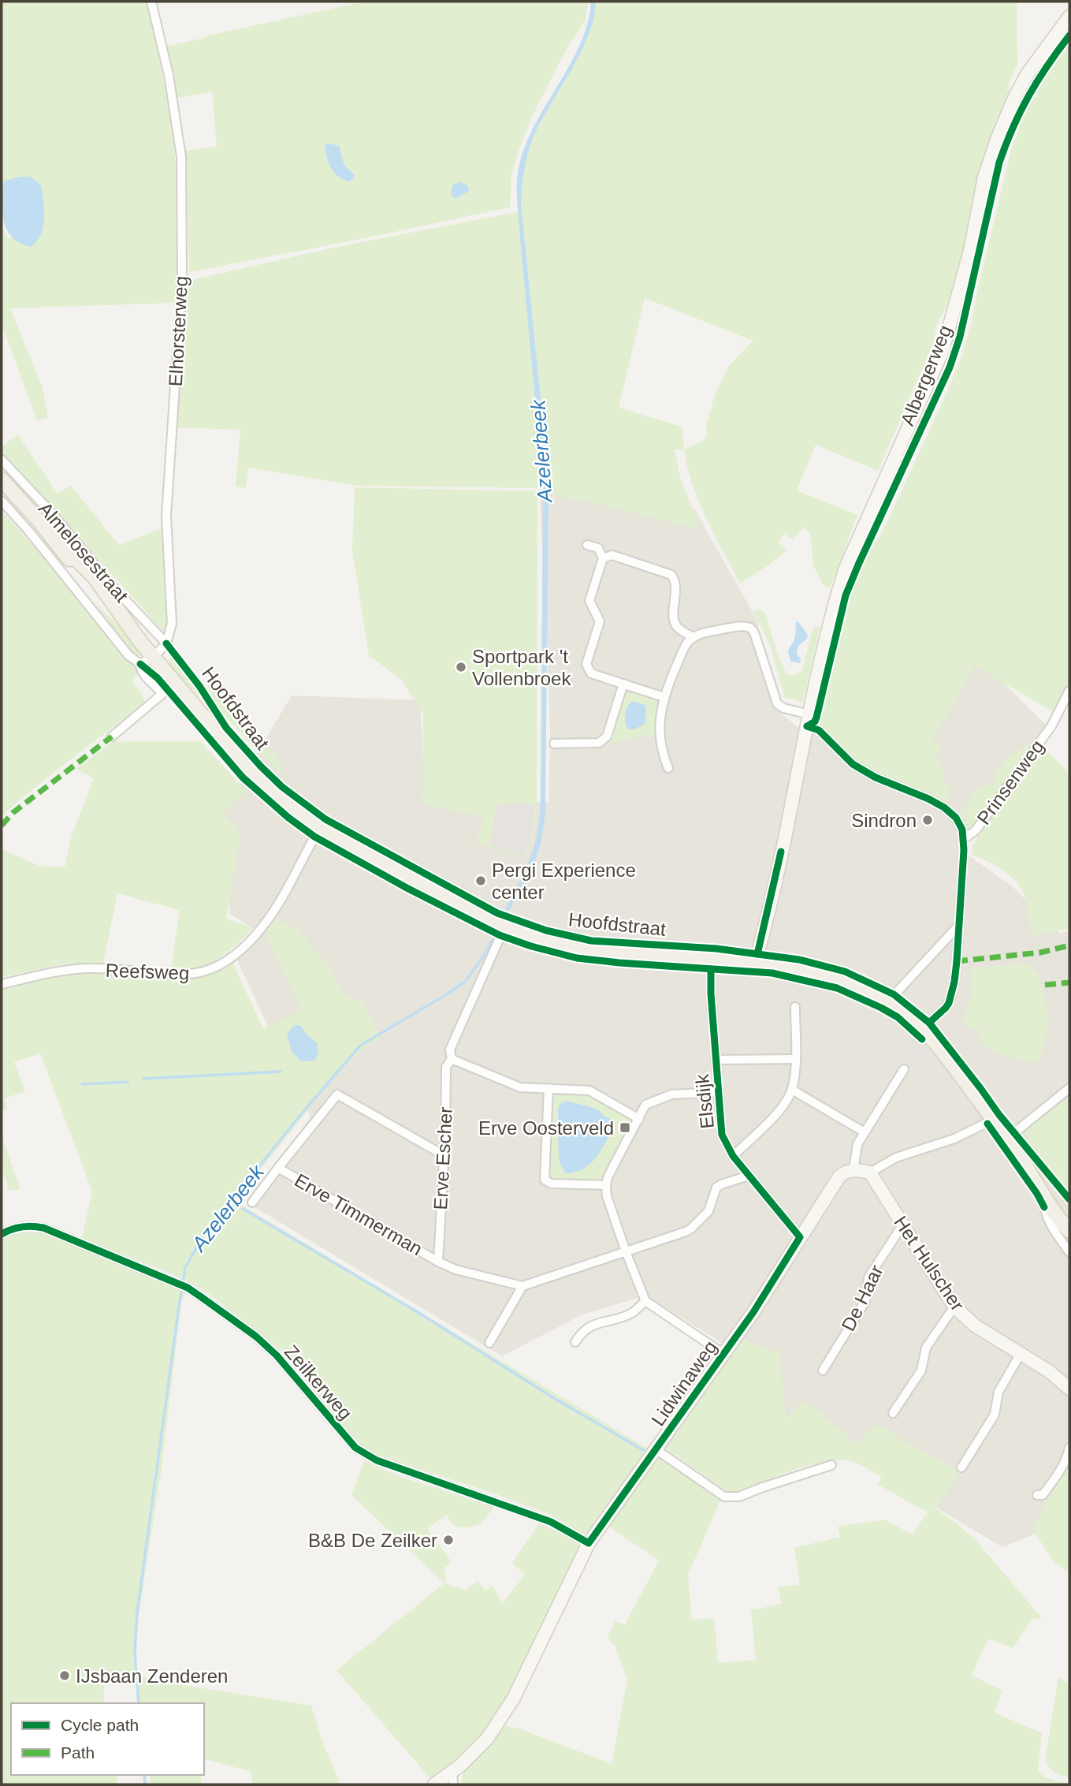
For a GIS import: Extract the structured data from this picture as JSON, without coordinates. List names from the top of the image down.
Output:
{
  "streets": {
    "main road": ["Almelosestraat", "Hoofdstraat"],
    "street": [
      "Elhorsterweg",
      "Albergerweg",
      "Prinsenweg",
      "Reefsweg",
      "Elsdijk",
      "Erve Escher",
      "Erve Timmerman",
      "Het Hulscher",
      "De Haar",
      "Zeilkerweg",
      "Lidwinaweg"
    ]
  },
  "crossings": [
    ["Elhorsterweg", "Almelosestraat"],
    ["Albergerweg", "Hoofdstraat"],
    ["Albergerweg", "Prinsenweg"],
    ["Almelosestraat", "Hoofdstraat"],
    ["Hoofdstraat", "Reefsweg"],
    ["Hoofdstraat", "Erve Escher"],
    ["Elsdijk", "Lidwinaweg"],
    ["Erve Escher", "Erve Timmerman"],
    ["Het Hulscher", "De Haar"],
    ["Zeilkerweg", "Lidwinaweg"]
  ],
  "water": ["Azelerbeek"],
  "places": {
    "other": [
      "Sportpark 't Vollenbroek",
      "Sindron",
      "Pergi Experience center",
      "B&B De Zeilker",
      "IJsbaan Zenderen"
    ],
    "transit": ["Erve Oosterveld"]
  },
  "legend": ["Cycle path", "Path"]
}
